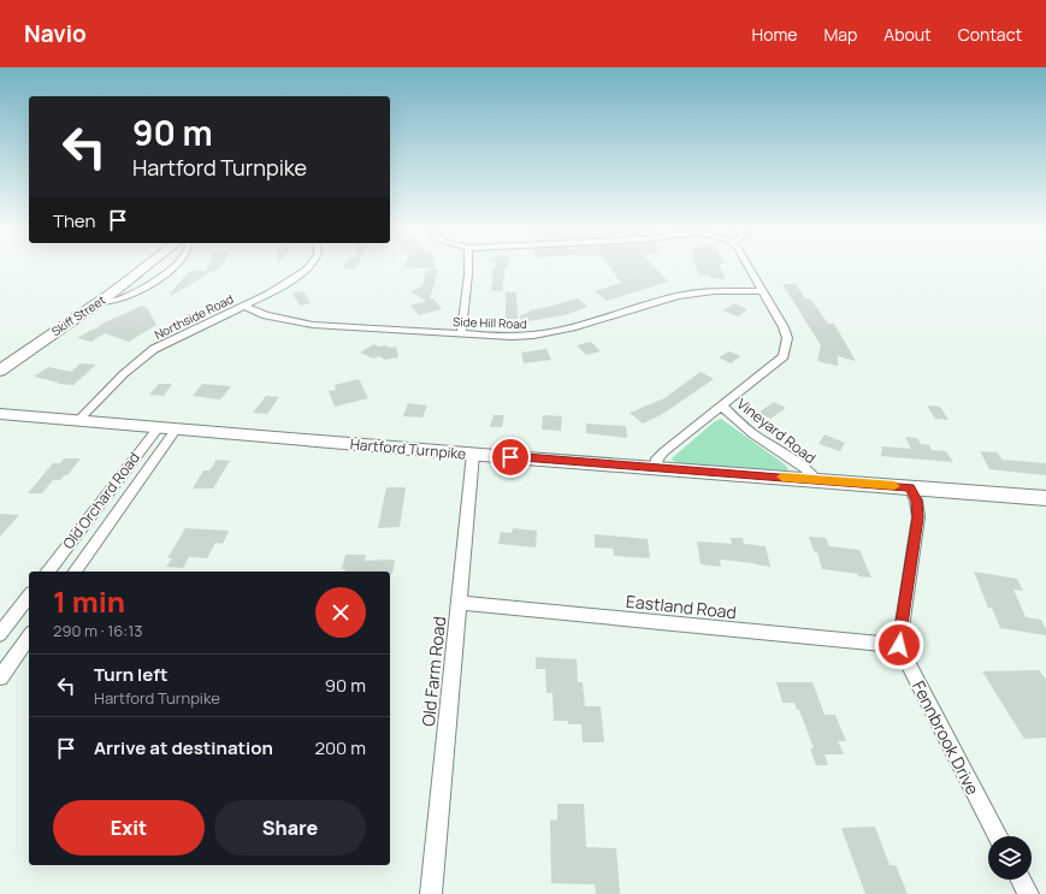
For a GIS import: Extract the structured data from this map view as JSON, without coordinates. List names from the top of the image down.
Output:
{
  "streets": {
    "main road": ["Skiff Street", "Hartford Turnpike"],
    "street": [
      "Northside Road",
      "Side Hill Road",
      "Vineyard Road",
      "Old Orchard Road",
      "Eastland Road",
      "Old Farm Road",
      "Fennbrook Drive"
    ]
  },
  "crossings": [
    ["Northside Road", "Side Hill Road"],
    ["Northside Road", "Hartford Turnpike"],
    ["Side Hill Road", "Vineyard Road"],
    ["Vineyard Road", "Hartford Turnpike"],
    ["Hartford Turnpike", "Old Orchard Road"],
    ["Hartford Turnpike", "Old Farm Road"],
    ["Eastland Road", "Old Farm Road"],
    ["Eastland Road", "Fennbrook Drive"]
  ],
  "page": {
    "header": "Navio",
    "nav": [
      "Home",
      "Map",
      "About",
      "Contact"
    ],
    "turn": ["90 m", "Hartford Turnpike"],
    "then": "Then",
    "heading": ["1 min", "290 m · 16:13"],
    "list": [
      {
        "name": "Turn left",
        "note": "Hartford Turnpike",
        "value": "90 m"
      },
      {
        "name": "Arrive at destination",
        "value": "200 m"
      }
    ],
    "buttons": ["Exit", "Share"]
  }
}
